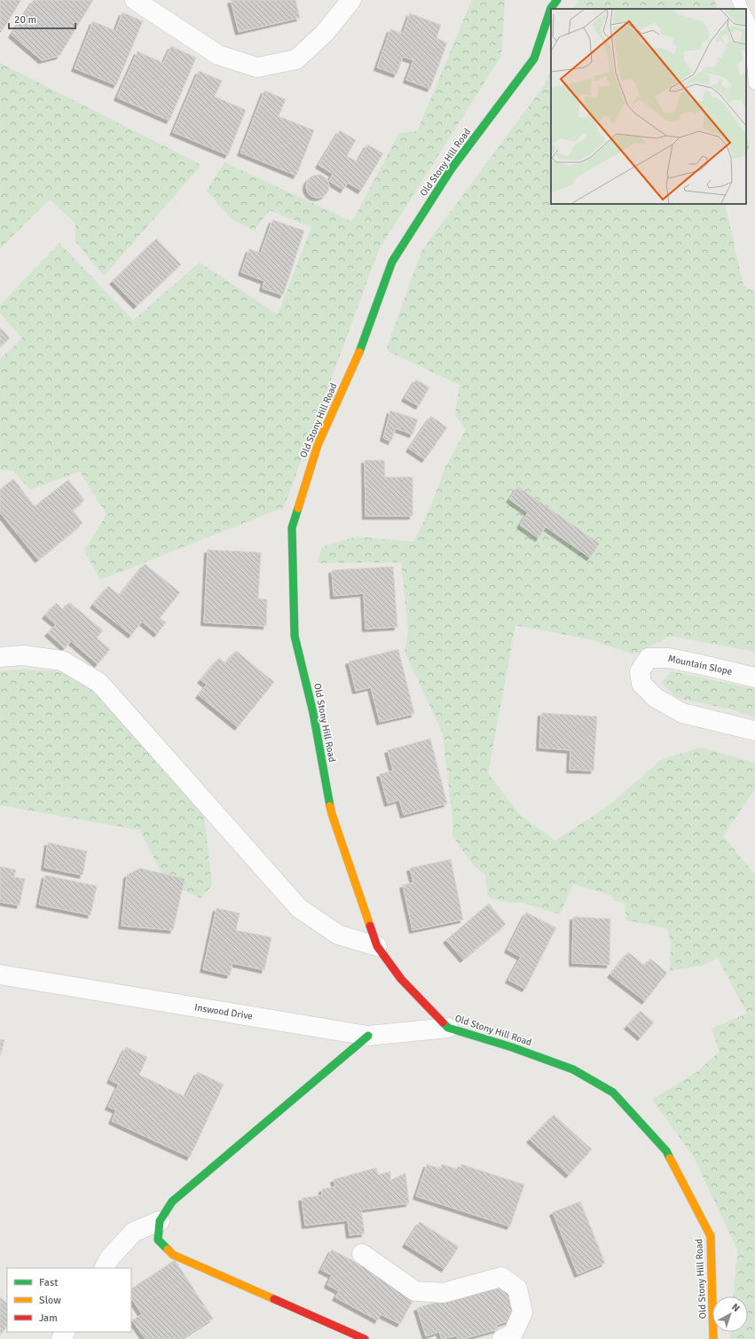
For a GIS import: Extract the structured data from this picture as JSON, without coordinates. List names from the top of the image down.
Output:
{
  "streets": {
    "street": ["Old Stony Hill Road", "Mountain Slope", "Inswood Drive"]
  },
  "crossings": [
    ["Old Stony Hill Road", "Inswood Drive"]
  ],
  "legend": ["Fast", "Slow", "Jam"],
  "scale_bar": "20 m",
  "north": "top right"
}
